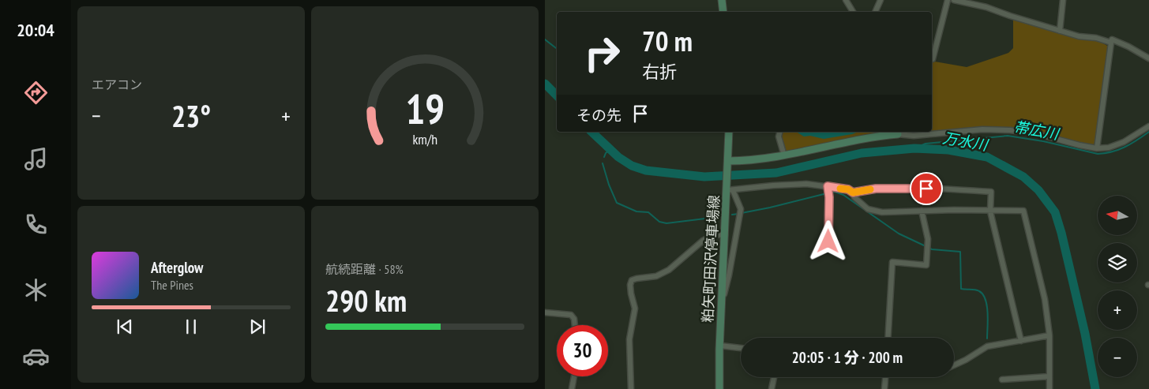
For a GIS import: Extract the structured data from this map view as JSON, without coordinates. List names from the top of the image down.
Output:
{
  "streets": {
    "main road": ["粕矢町田沢停車場線"]
  },
  "water": ["帯広川", "万水川"],
  "north": "left",
  "page": {
    "tabs": "20:04",
    "tile": [
      "エアコン",
      ["航続距離 · 58%", "290 km"]
    ],
    "turn": ["70 m", "右折"],
    "then": "その先",
    "heat": ["−", "23°", "+"],
    "map_buttons": ["+", "−"],
    "song": ["Afterglow", "The Pines"],
    "limit": "30",
    "trip": "20:05 · 1 分 · 200 m",
    "gauge": ["19", "km/h"]
  }
}
